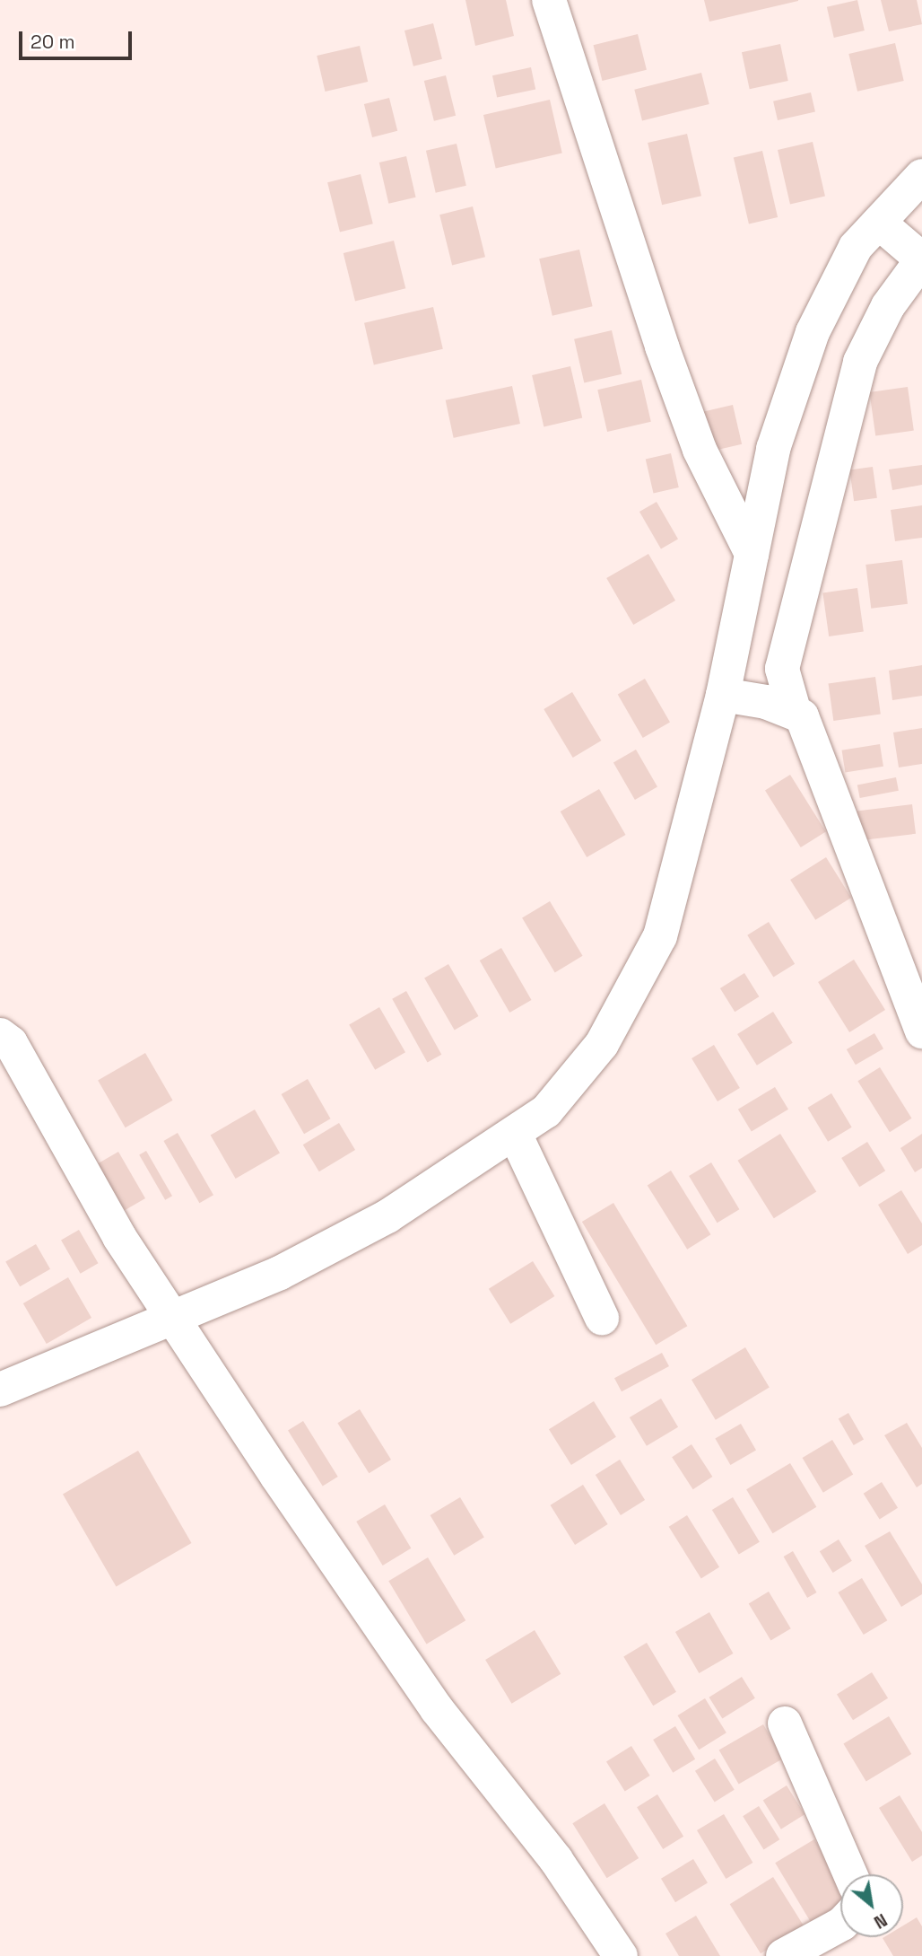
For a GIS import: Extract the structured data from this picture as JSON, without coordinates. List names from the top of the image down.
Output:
{
  "scale_bar": "20 m",
  "north": "bottom right"
}
